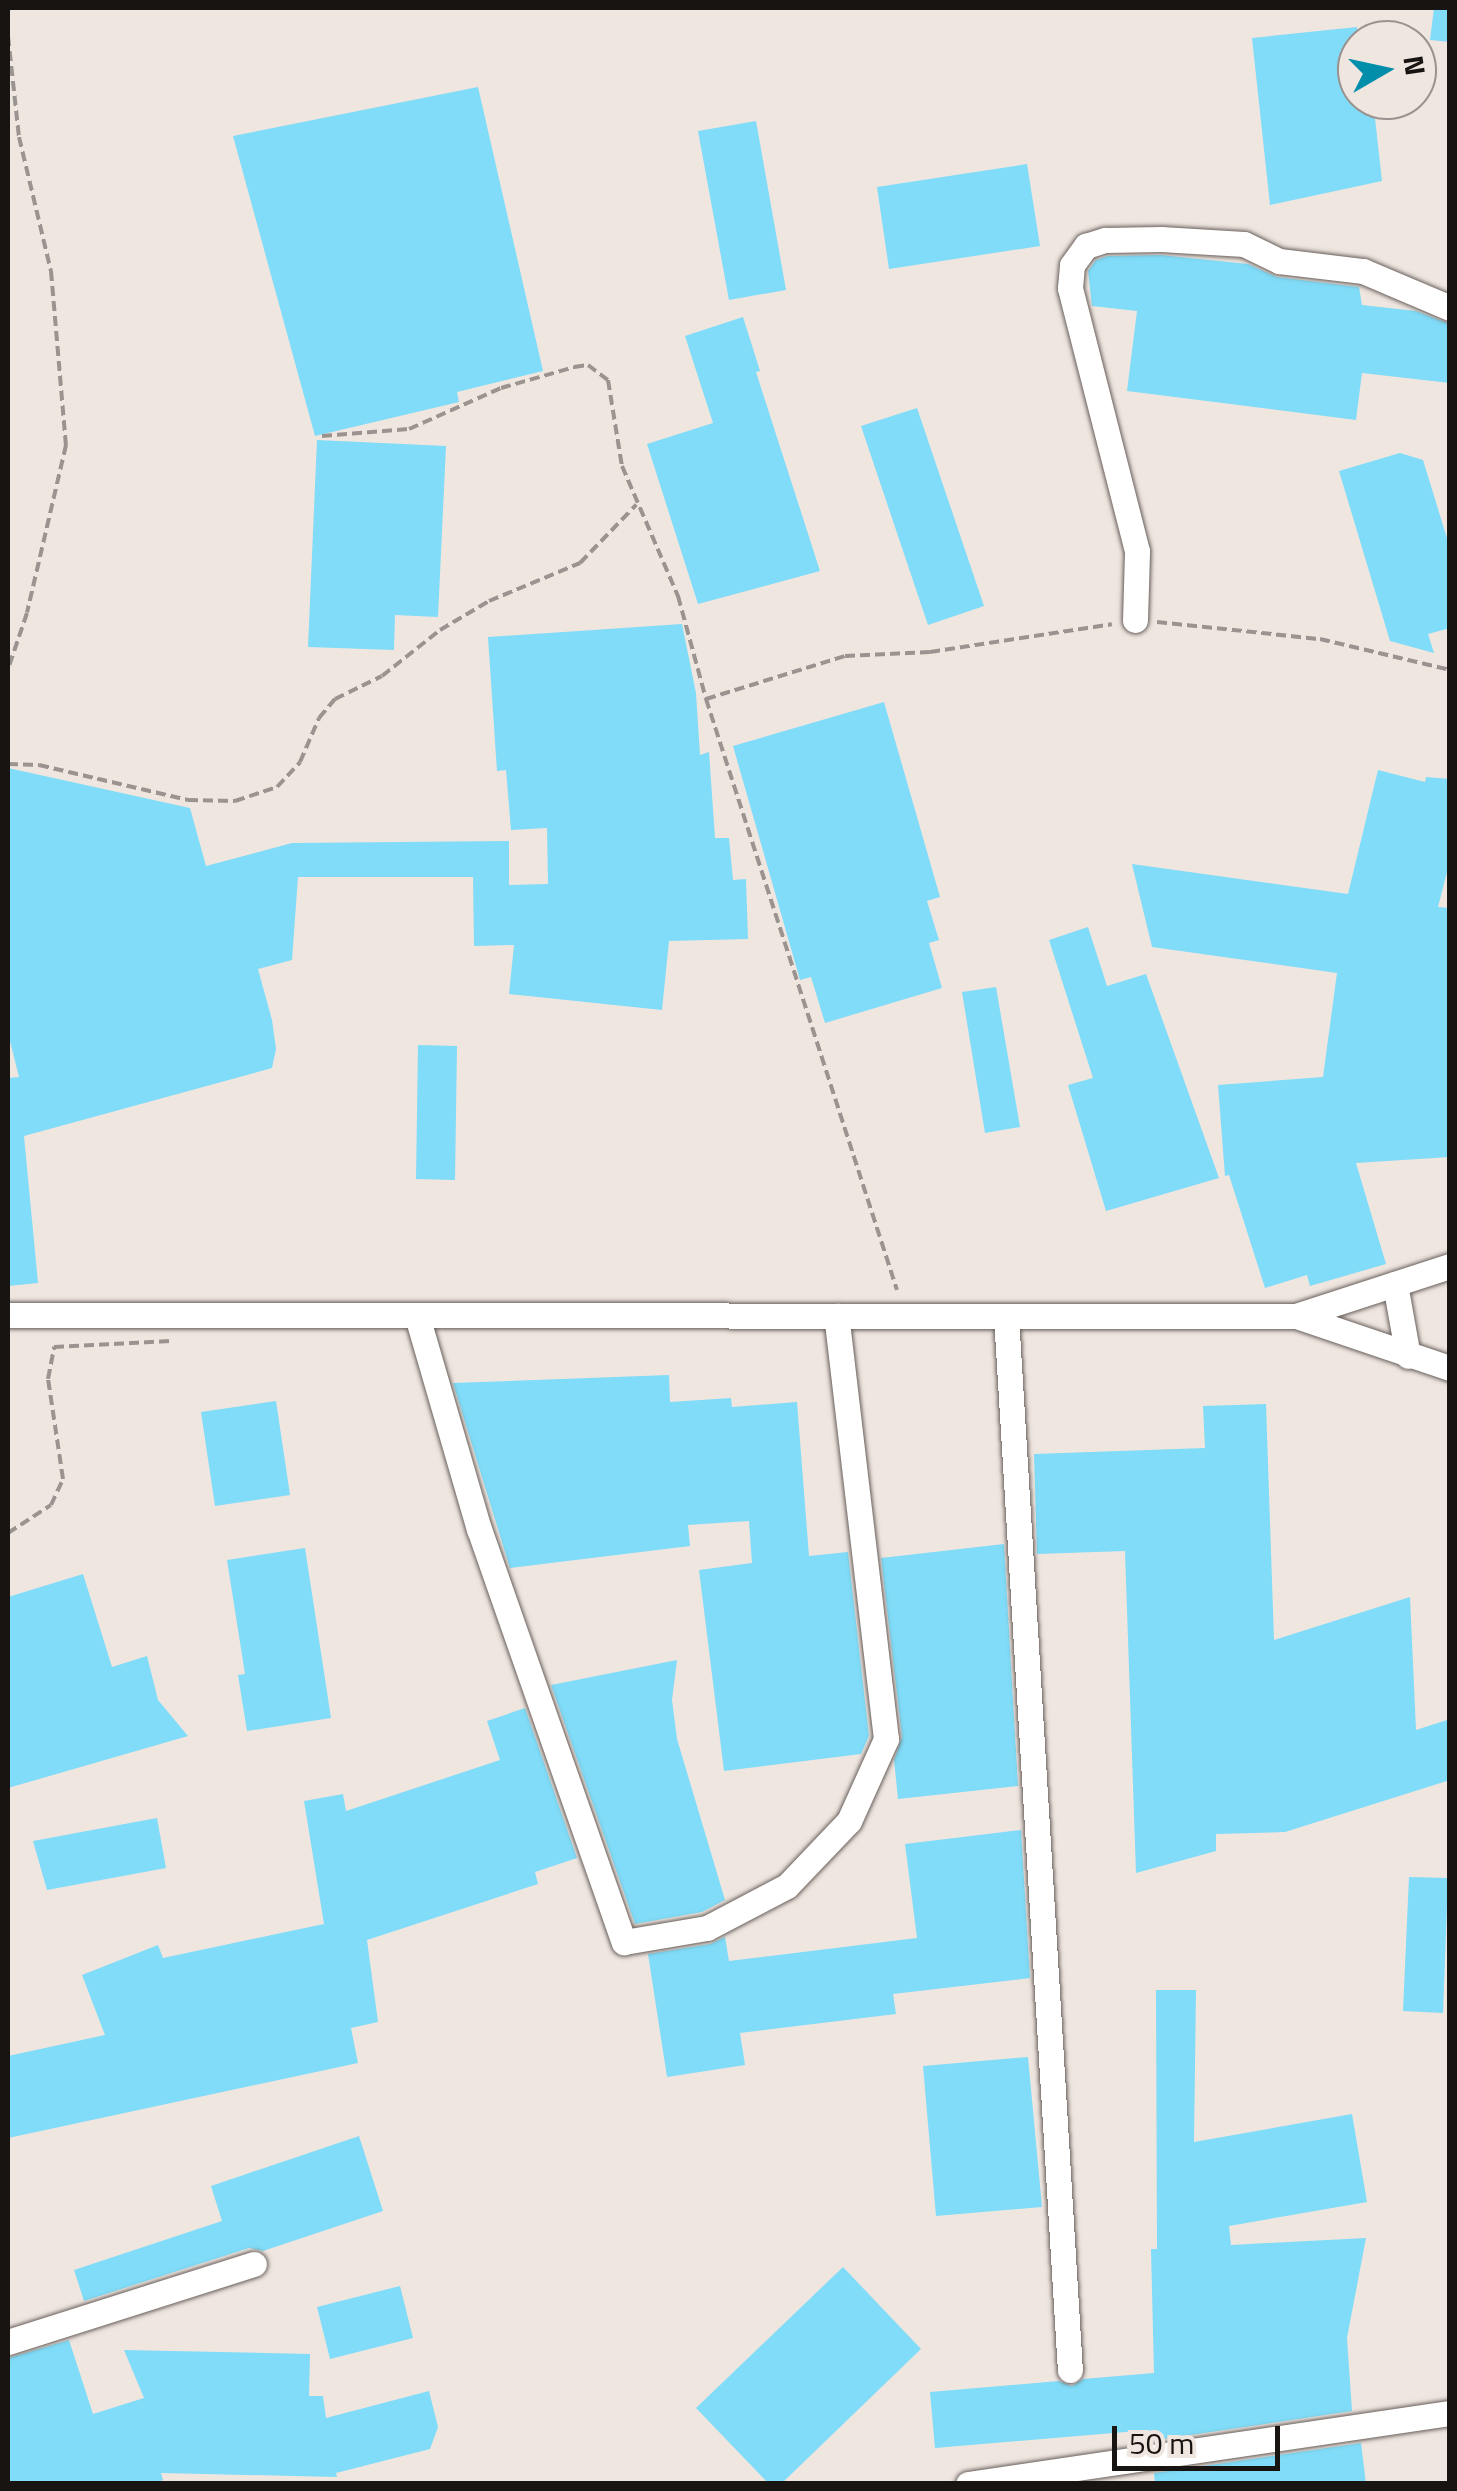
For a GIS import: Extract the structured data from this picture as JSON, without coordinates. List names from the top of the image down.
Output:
{
  "scale_bar": "50 m",
  "north": "right"
}
